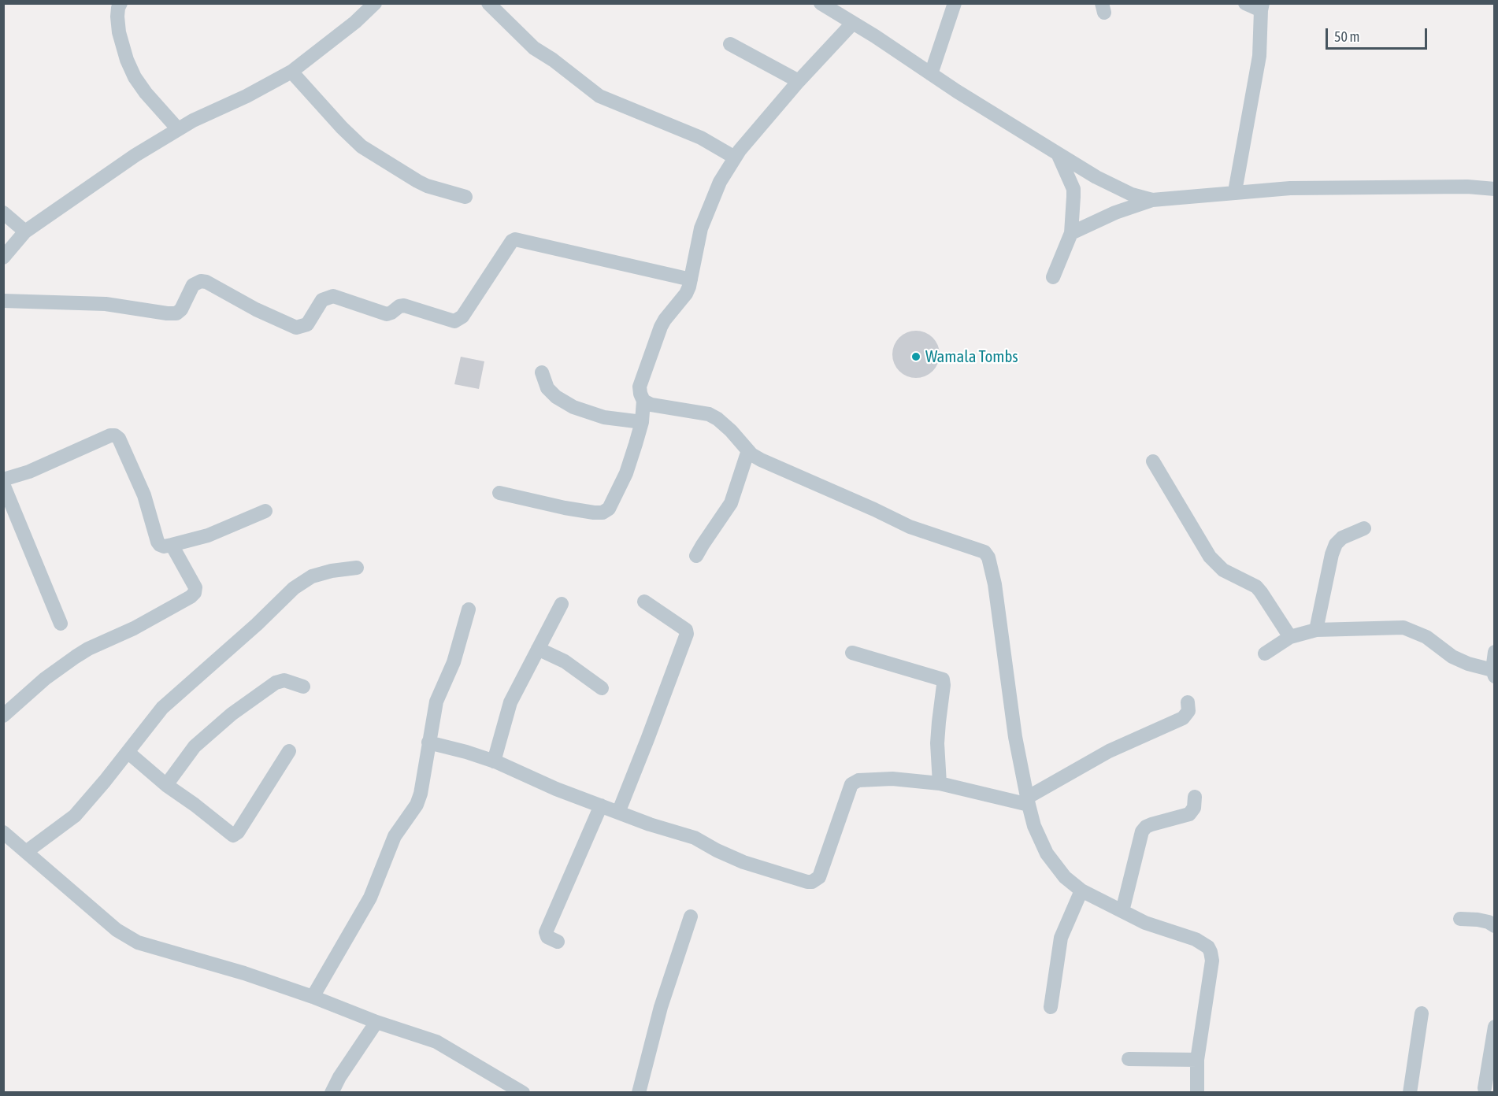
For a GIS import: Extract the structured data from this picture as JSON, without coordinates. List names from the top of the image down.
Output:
{
  "places": ["Wamala Tombs"],
  "scale_bar": "50 m"
}
